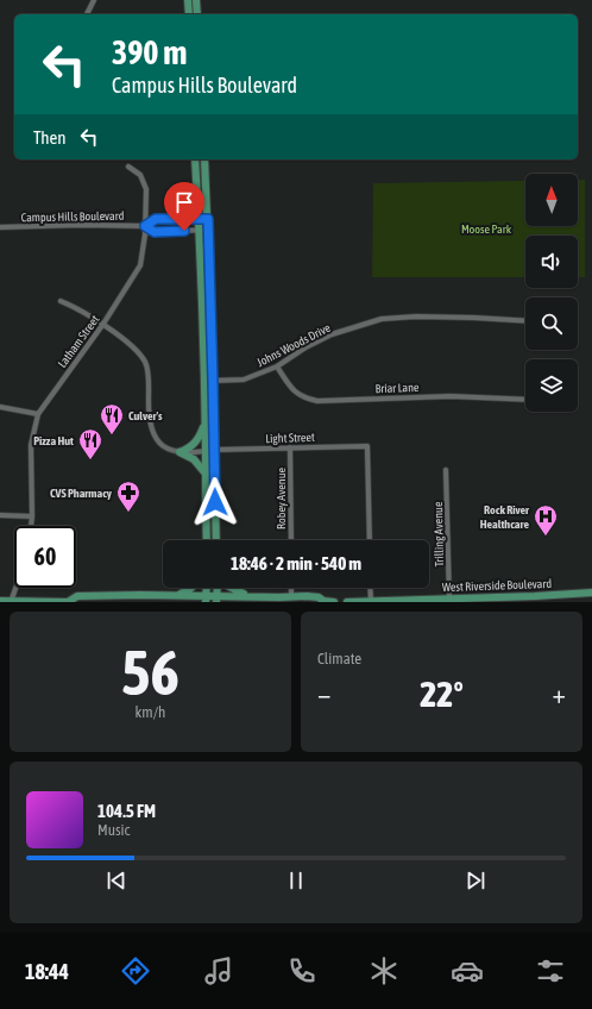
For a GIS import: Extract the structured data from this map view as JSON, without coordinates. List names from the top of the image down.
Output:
{
  "streets": {
    "main road": ["West Riverside Boulevard"],
    "street": [
      "Campus Hills Boulevard",
      "Latham Street",
      "Johns Woods Drive",
      "Briar Lane",
      "Light Street",
      "Robey Avenue",
      "Trilling Avenue"
    ]
  },
  "crossings": [
    ["Campus Hills Boulevard", "Latham Street"],
    ["Johns Woods Drive", "Briar Lane"],
    ["Light Street", "Robey Avenue"],
    ["Trilling Avenue", "West Riverside Boulevard"]
  ],
  "parks": ["Moose Park"],
  "places": {
    "restaurant": ["Culver's", "Pizza Hut"],
    "pharmacy": ["CVS Pharmacy"],
    "hospital": ["Rock River Healthcare"]
  },
  "north": "top",
  "page": {
    "turn": ["390 m", "Campus Hills Boulevard"],
    "then": "Then",
    "limit": "60",
    "trip": "18:46 · 2 min · 540 m",
    "tile": [
      ["56", "km/h"],
      "Climate"
    ],
    "heat": ["−", "22°", "+"],
    "song": ["104.5 FM", "Music"],
    "tabs": "18:44"
  }
}
